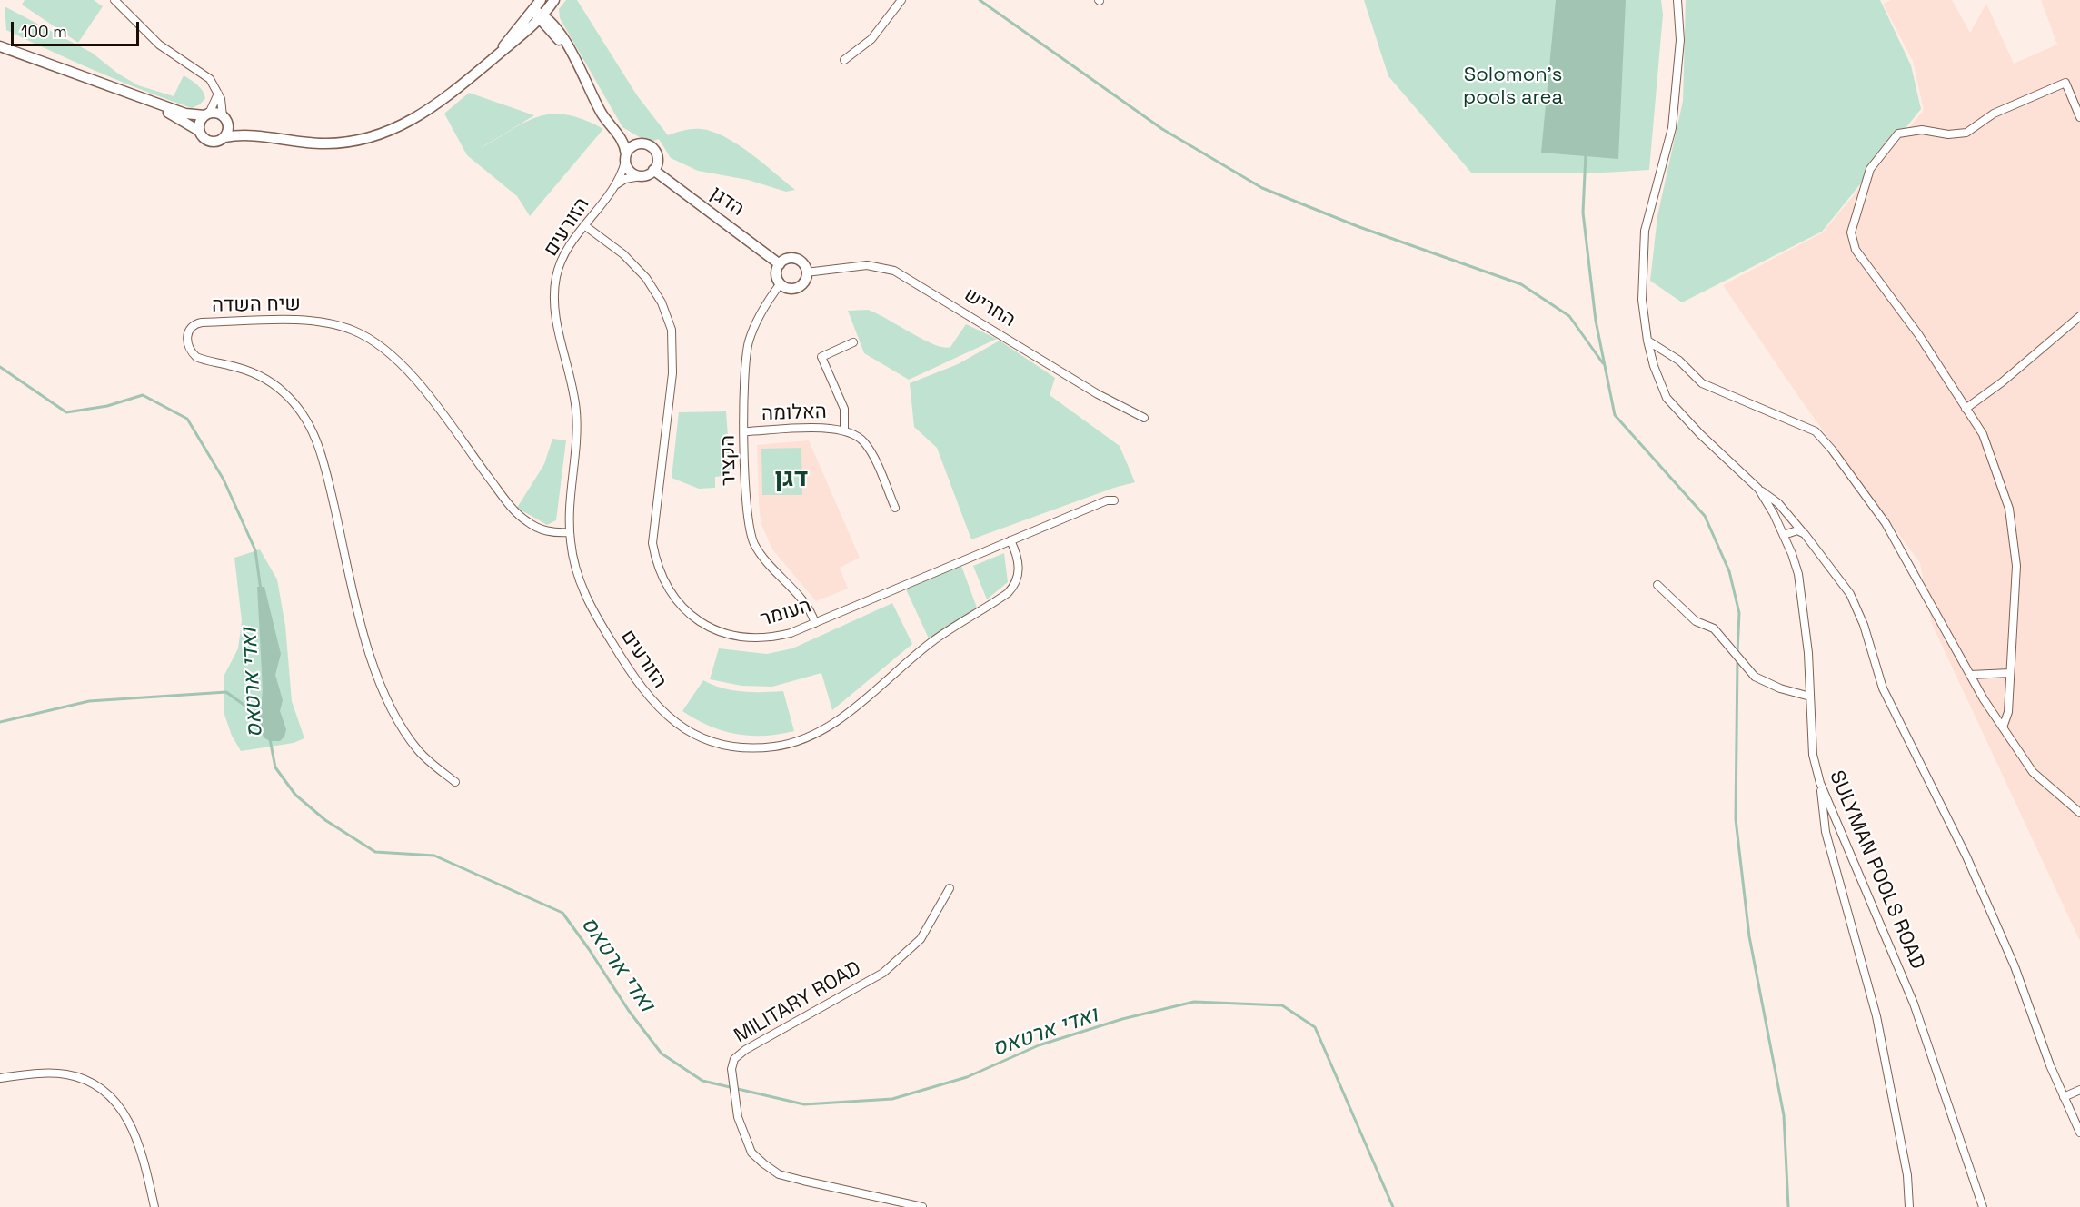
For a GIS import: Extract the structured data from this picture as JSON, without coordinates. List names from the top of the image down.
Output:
{
  "streets": {
    "street": [
      "הדגן",
      "הזורעים",
      "שיח השדה",
      "החריש",
      "האלומה",
      "הקציר",
      "העומר",
      "SULYMAN POOLS ROAD",
      "MILITARY ROAD"
    ]
  },
  "crossings": [
    ["הדגן", "הזורעים"],
    ["הדגן", "החריש"],
    ["הדגן", "הקציר"],
    ["הזורעים", "שיח השדה"],
    ["הזורעים", "העומר"],
    ["החריש", "הקציר"],
    ["האלומה", "הקציר"],
    ["הקציר", "העומר"]
  ],
  "districts": ["דגן"],
  "water": ["ואדי ארטאס"],
  "parks": ["Solomon's pools area"],
  "scale_bar": "100 m"
}
